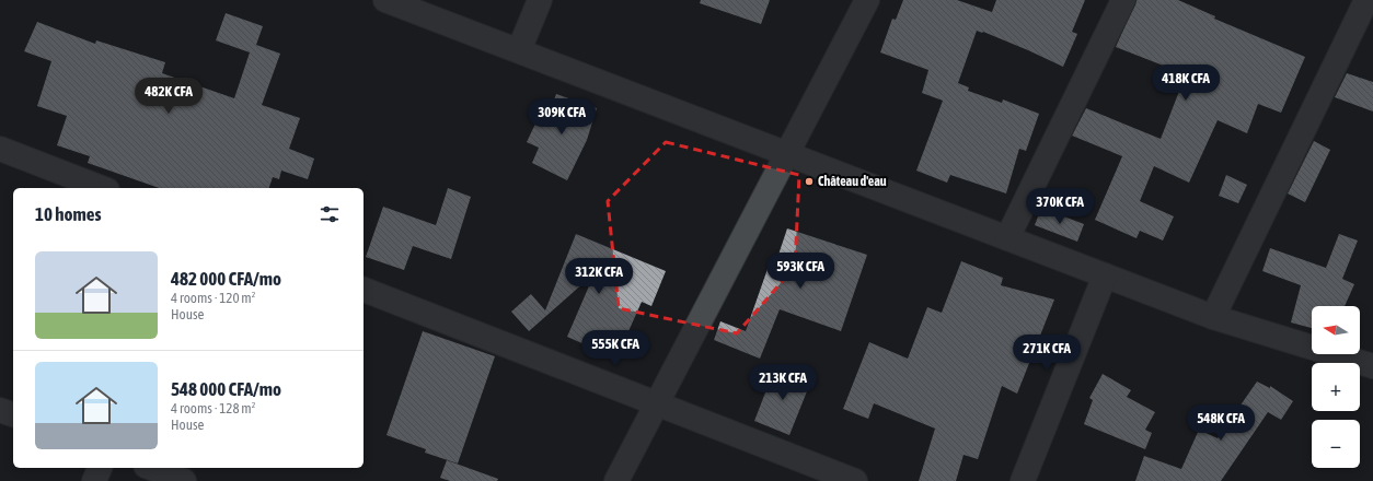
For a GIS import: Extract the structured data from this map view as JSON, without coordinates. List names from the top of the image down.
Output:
{
  "places": ["Château d'eau"],
  "north": "left",
  "page": {
    "price": [
      "418K CFA",
      "482K CFA",
      "309K CFA",
      "370K CFA",
      "593K CFA",
      "312K CFA",
      "555K CFA",
      "271K CFA",
      "213K CFA",
      "548K CFA"
    ],
    "heading": "10 homes",
    "list": [
      {
        "name": "482 000 CFA/mo",
        "note": "4 rooms · 120 m² · House"
      },
      {
        "name": "548 000 CFA/mo",
        "note": "4 rooms · 128 m² · House"
      }
    ],
    "map_buttons": ["+", "−"]
  }
}
